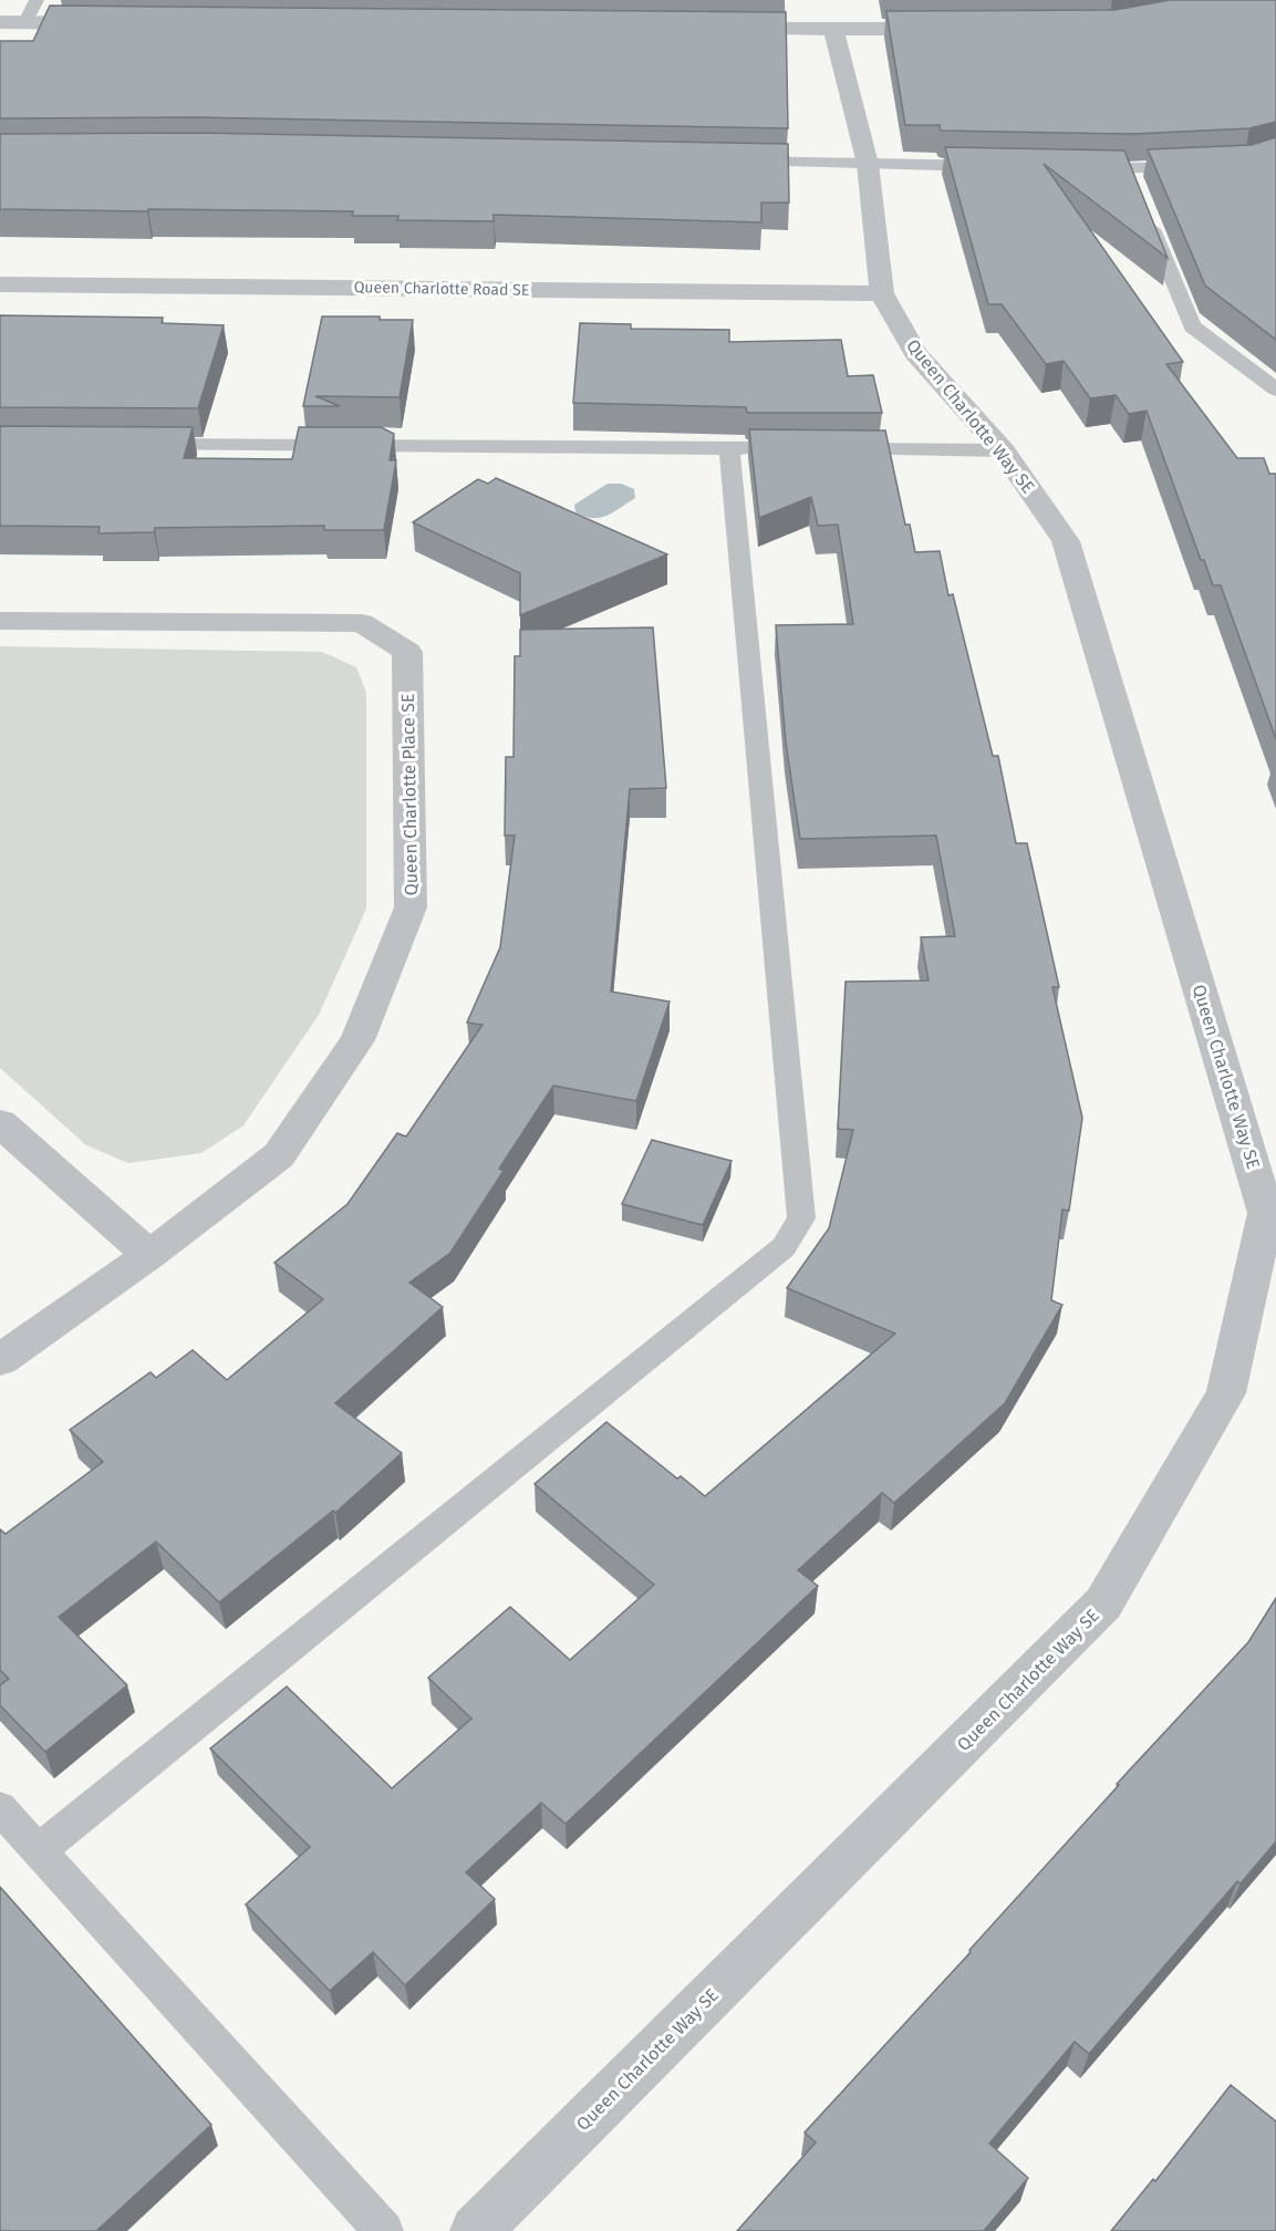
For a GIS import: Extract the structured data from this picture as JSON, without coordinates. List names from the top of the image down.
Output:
{
  "streets": {
    "street": ["Queen Charlotte Road SE", "Queen Charlotte Way SE", "Queen Charlotte Place SE"]
  },
  "crossings": [
    ["Queen Charlotte Road SE", "Queen Charlotte Way SE"]
  ]
}
